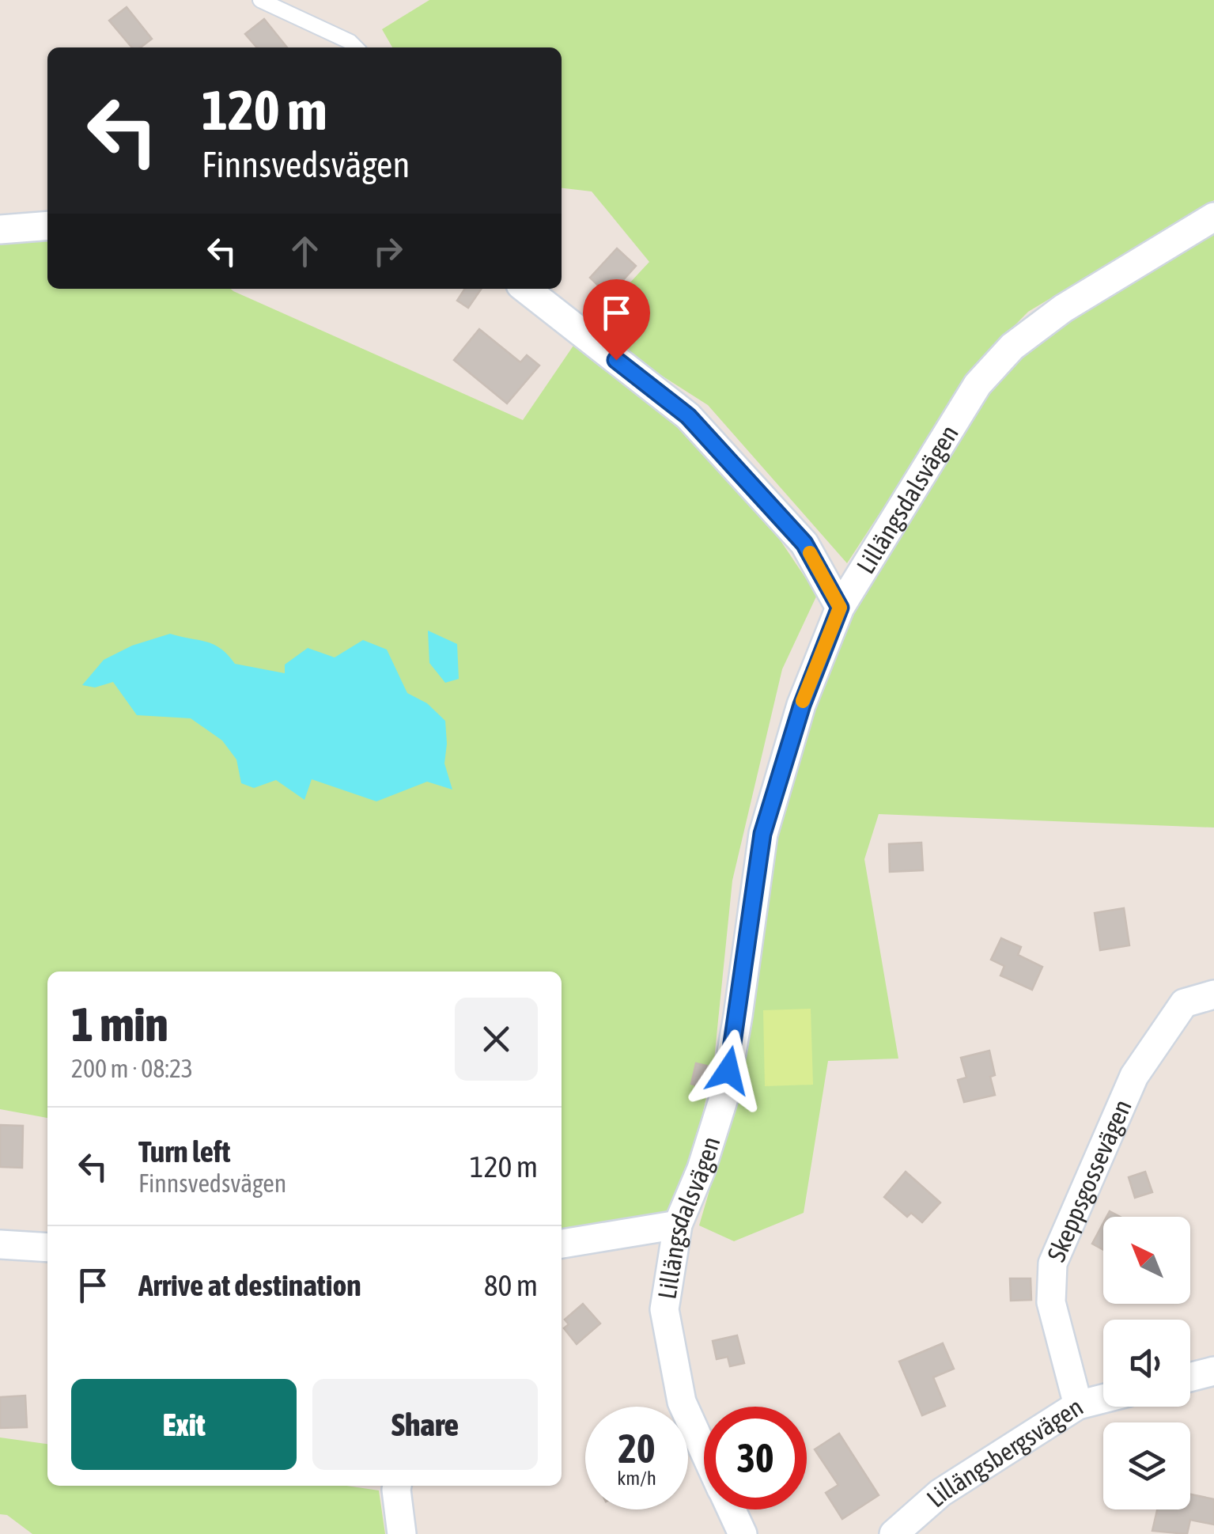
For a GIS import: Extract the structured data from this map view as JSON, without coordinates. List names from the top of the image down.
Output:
{
  "streets": {
    "street": ["Lillängsdalsvägen", "Skeppsgossevägen", "Lillängsbergsvägen"]
  },
  "crossings": [
    ["Skeppsgossevägen", "Lillängsbergsvägen"]
  ],
  "north": "top left",
  "page": {
    "turn": ["120 m", "Finnsvedsvägen"],
    "heading": ["1 min", "200 m · 08:23"],
    "list": [
      {
        "name": "Turn left",
        "note": "Finnsvedsvägen",
        "value": "120 m"
      },
      {
        "name": "Arrive at destination",
        "value": "80 m"
      }
    ],
    "buttons": ["Exit", "Share"],
    "speed": "20 km/h",
    "limit": "30"
  }
}
